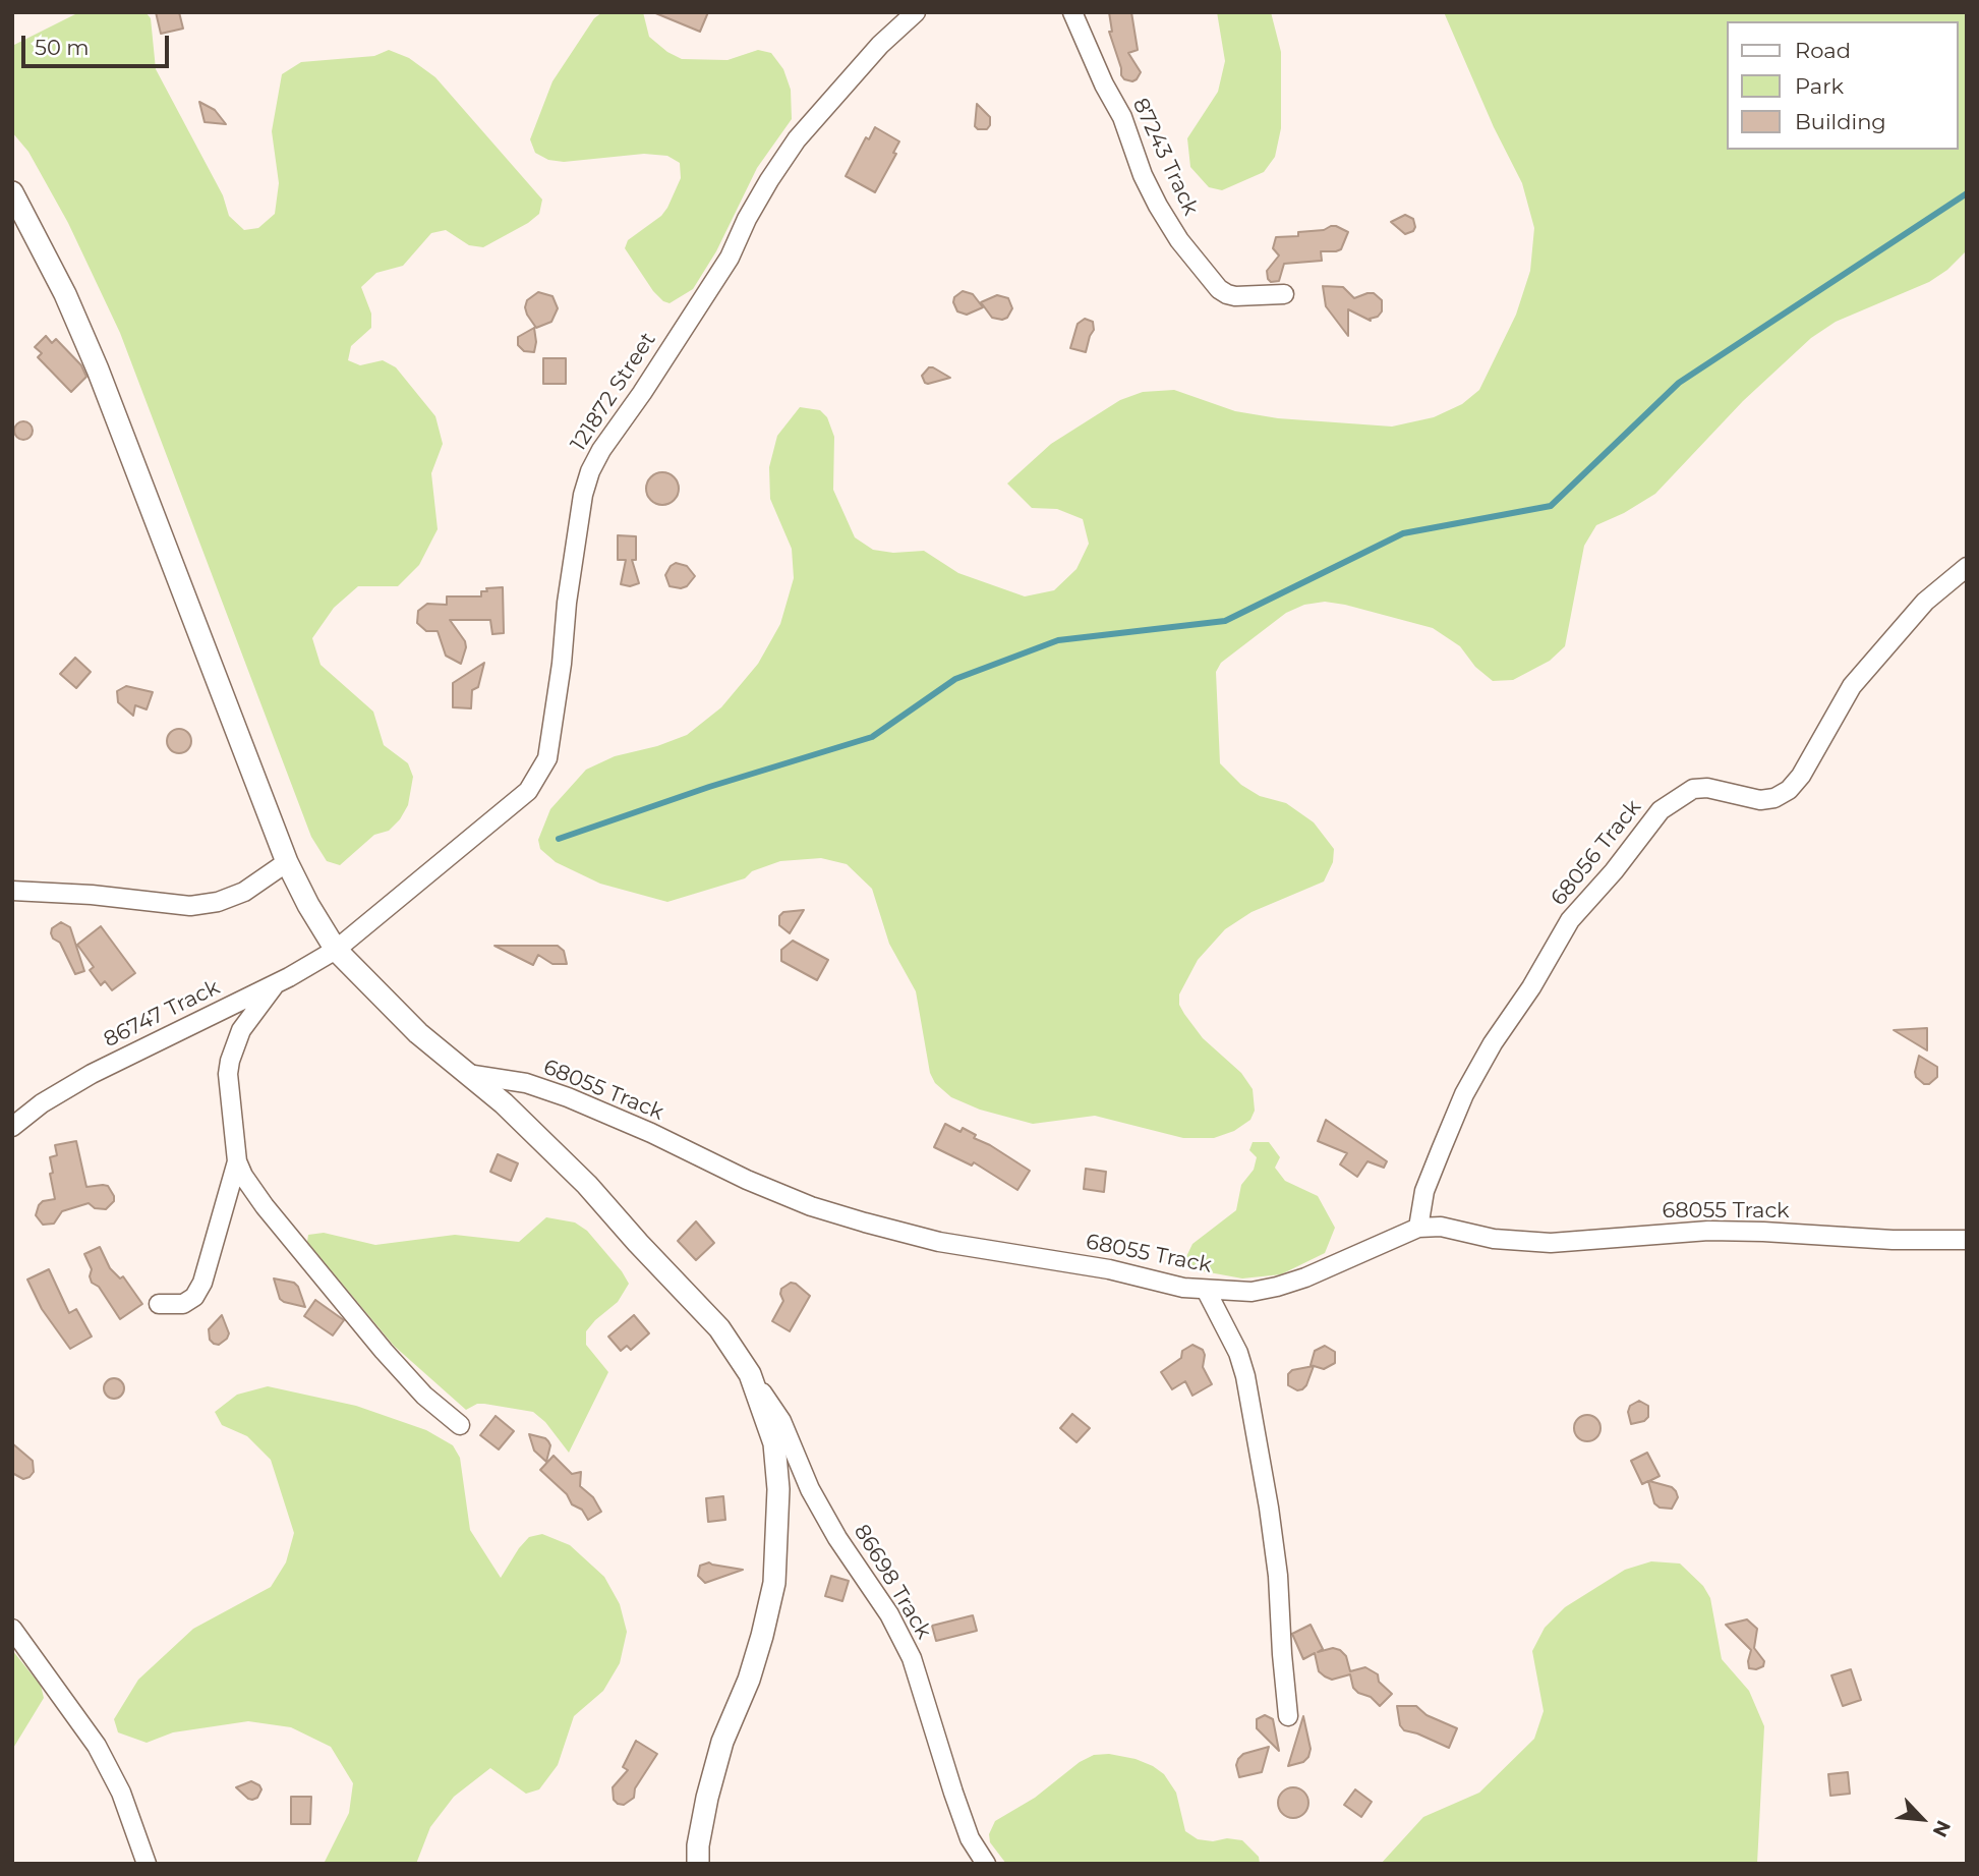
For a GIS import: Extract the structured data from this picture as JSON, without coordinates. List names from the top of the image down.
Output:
{
  "streets": {
    "street": [
      "87243 Track",
      "121872 Street",
      "68056 Track",
      "86747 Track",
      "68055 Track",
      "86698 Track"
    ]
  },
  "crossings": [
    ["121872 Street", "86747 Track"],
    ["68056 Track", "68055 Track"]
  ],
  "legend": ["Road", "Park", "Building"],
  "scale_bar": "50 m",
  "north": "bottom right"
}
